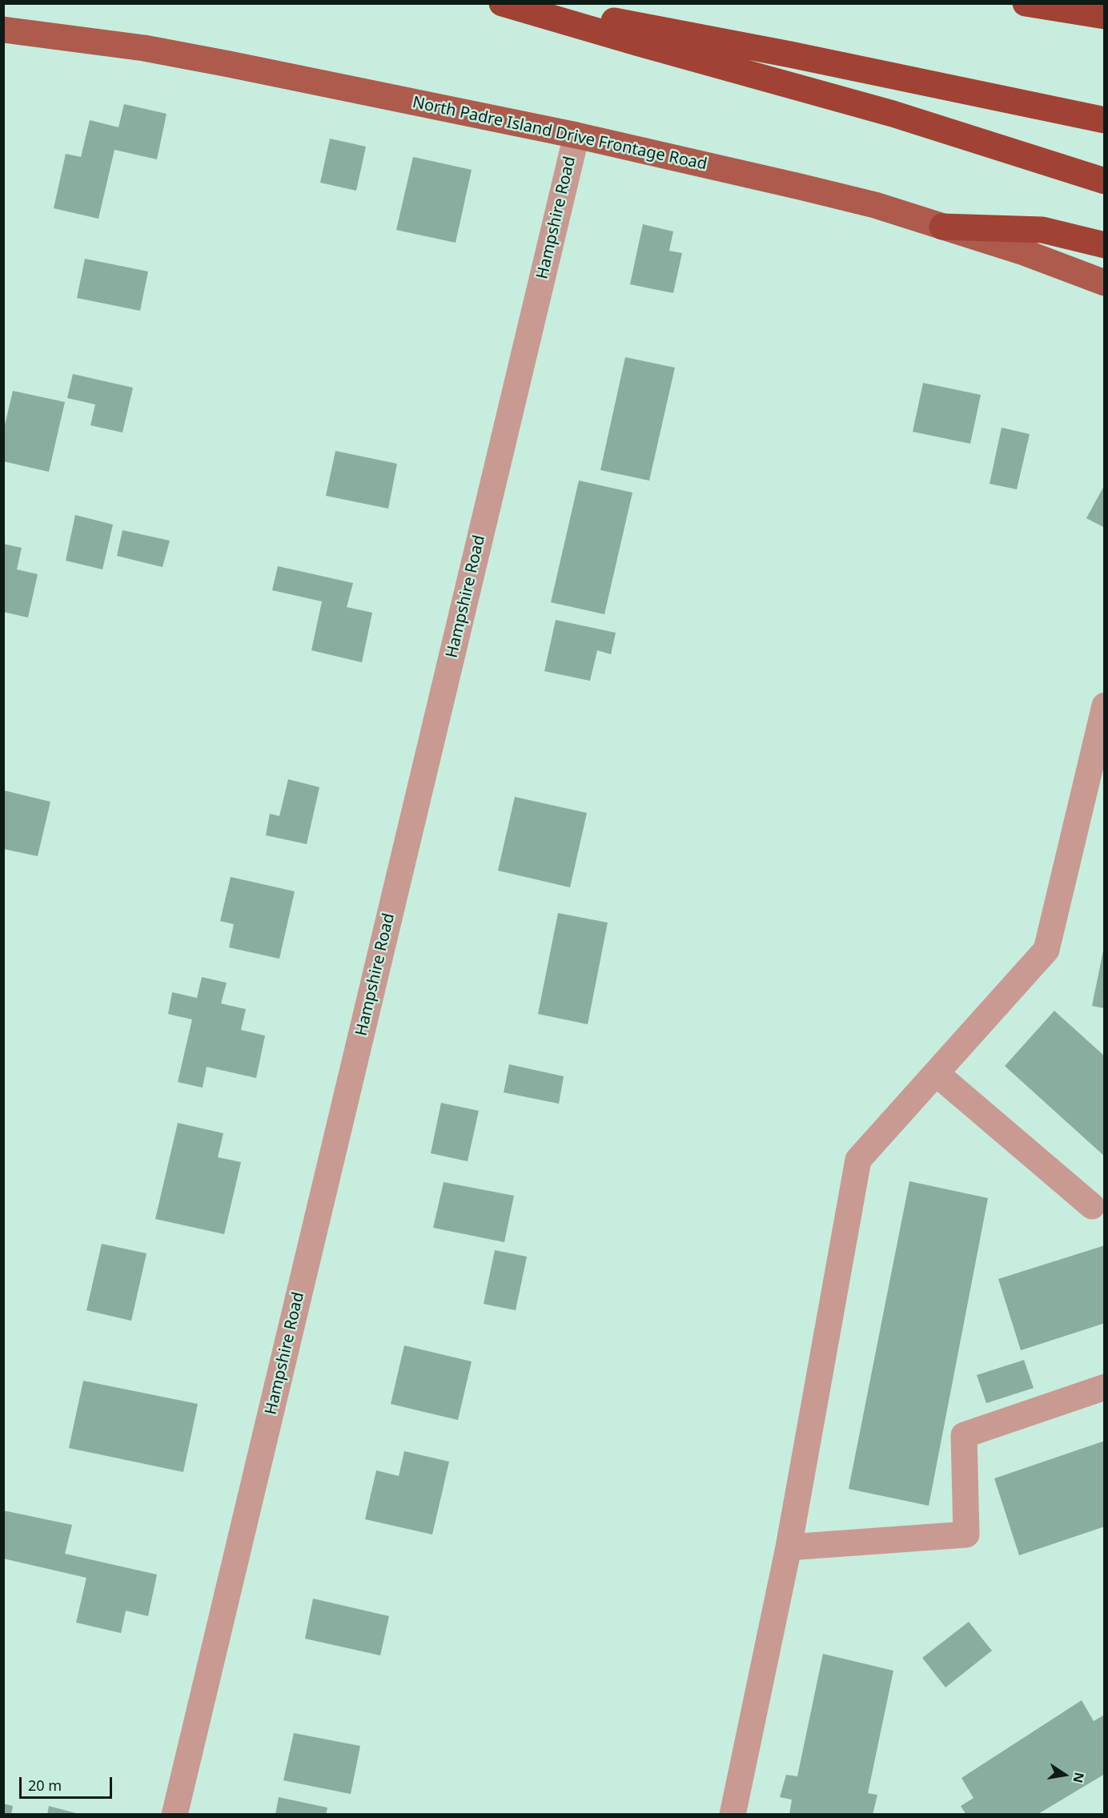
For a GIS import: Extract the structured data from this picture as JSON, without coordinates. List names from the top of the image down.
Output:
{
  "streets": {
    "main road": ["North Padre Island Drive Frontage Road"],
    "street": ["Hampshire Road"]
  },
  "crossings": [
    ["North Padre Island Drive Frontage Road", "Hampshire Road"]
  ],
  "scale_bar": "20 m",
  "north": "right"
}
